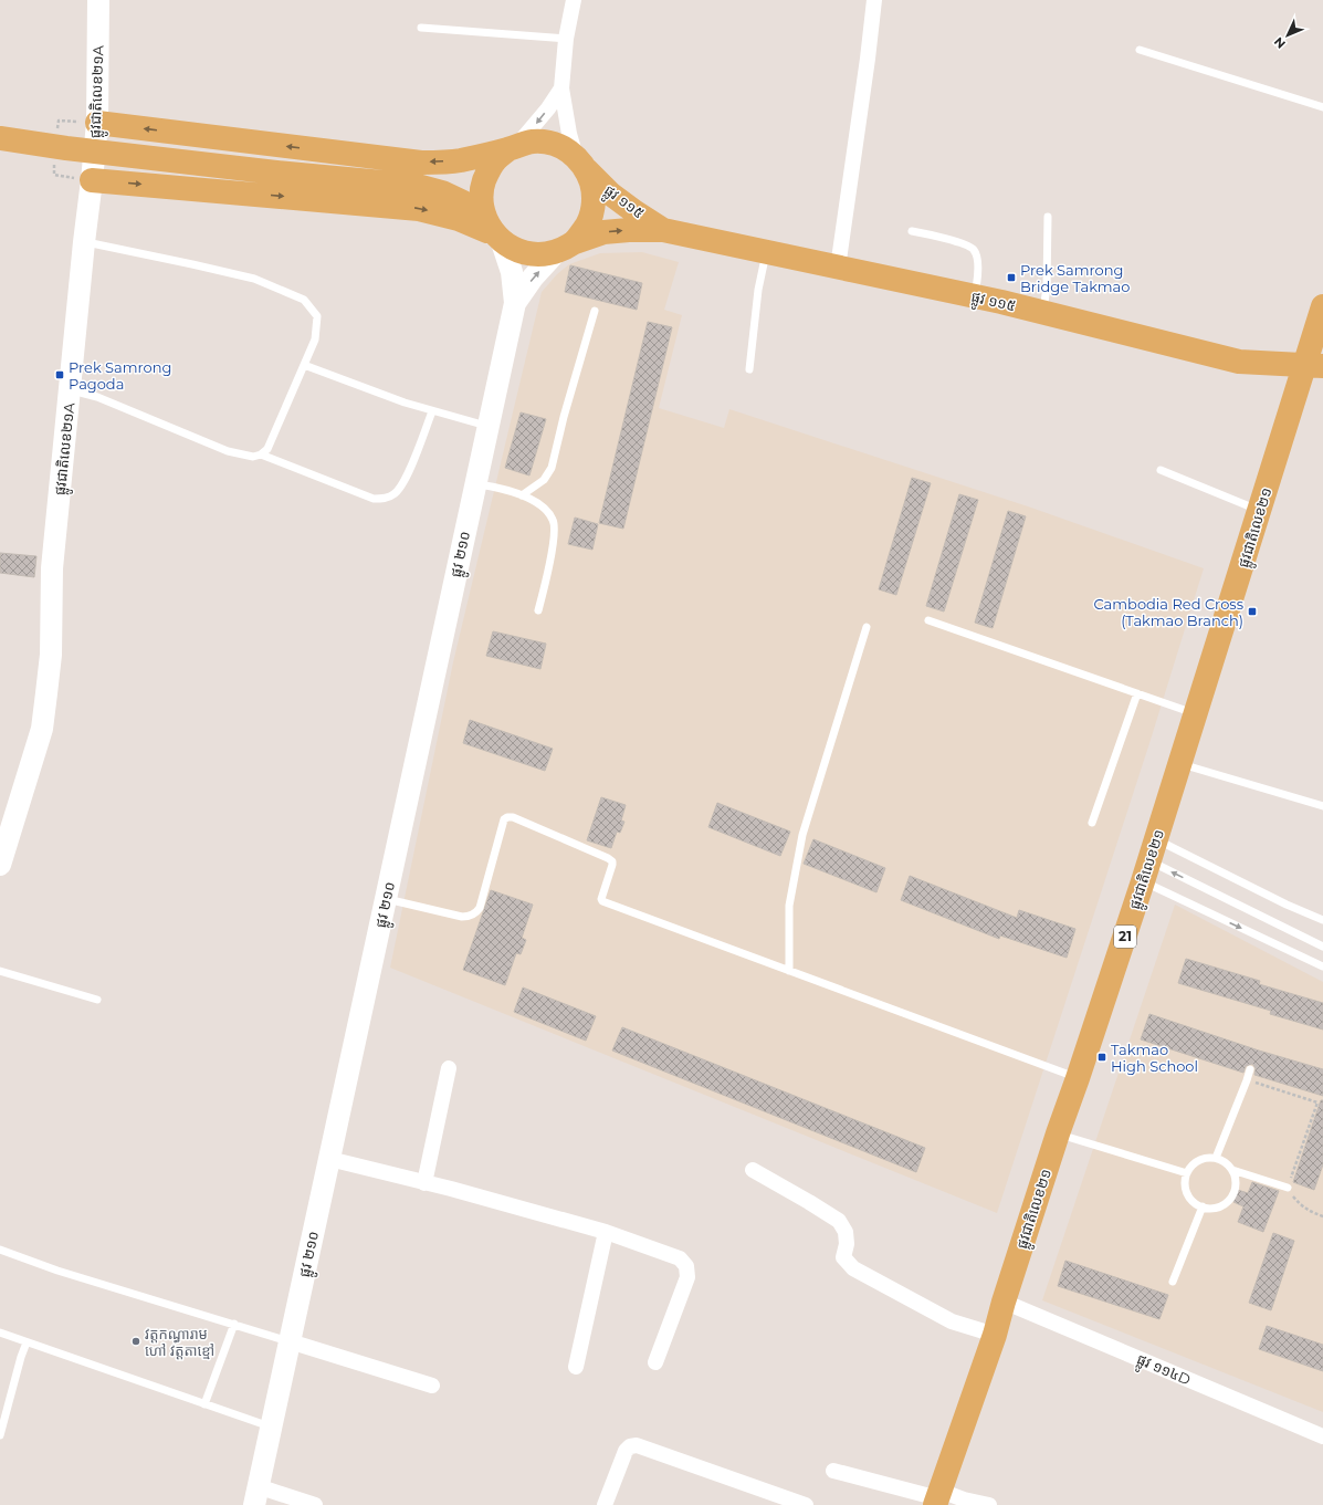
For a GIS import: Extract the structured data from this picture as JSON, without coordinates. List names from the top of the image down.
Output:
{
  "streets": {
    "main road": ["ផ្លូវ ១១៥", "ផ្លូវជាតិលេខ២១", "21"],
    "street": ["ផ្លូវជាតិលេខ២១A", "ផ្លូវ ២១០", "ផ្លូវ ១១៤D"]
  },
  "crossings": [
    ["ផ្លូវ ១១៥", "ផ្លូវជាតិលេខ២១"],
    ["ផ្លូវ ១១៥", "ផ្លូវ ២១០"],
    ["ផ្លូវជាតិលេខ២១", "ផ្លូវ ១១៤D"]
  ],
  "places": {
    "transit": [
      "Prek Samrong Bridge Takmao",
      "Prek Samrong Pagoda",
      "Cambodia Red Cross (Takmao Branch)",
      "Takmao High School"
    ],
    "other": ["វត្តកណ្ធារាម ហៅ វត្តតាខ្មៅ"]
  },
  "north": "bottom left"
}
